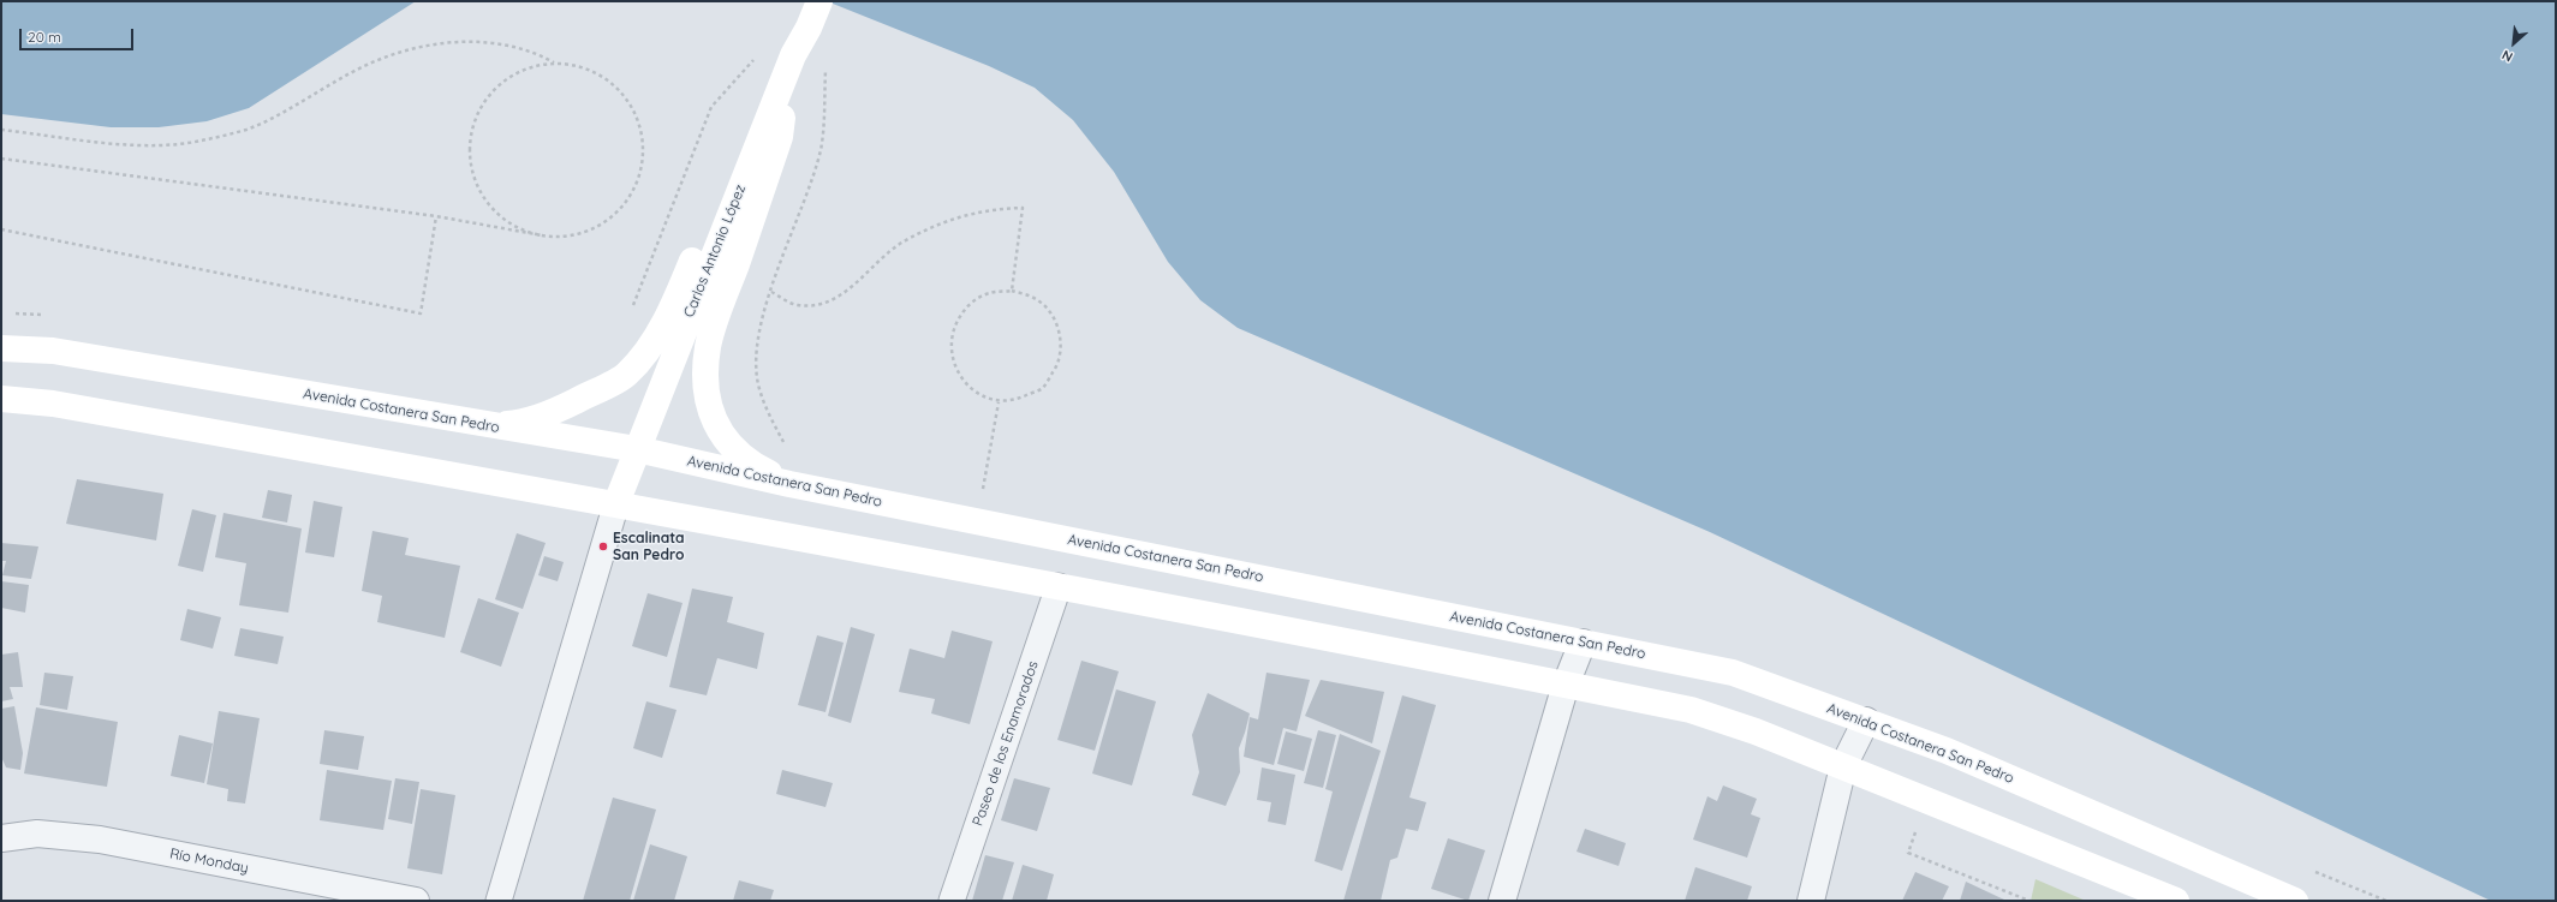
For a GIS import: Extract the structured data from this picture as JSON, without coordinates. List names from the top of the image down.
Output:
{
  "streets": {
    "main road": ["Carlos Antonio López", "Avenida Costanera San Pedro"],
    "street": ["Paseo de los Enamorados", "Río Monday"]
  },
  "crossings": [
    ["Carlos Antonio López", "Avenida Costanera San Pedro"]
  ],
  "places": ["Escalinata San Pedro"],
  "scale_bar": "20 m",
  "north": "bottom left"
}
